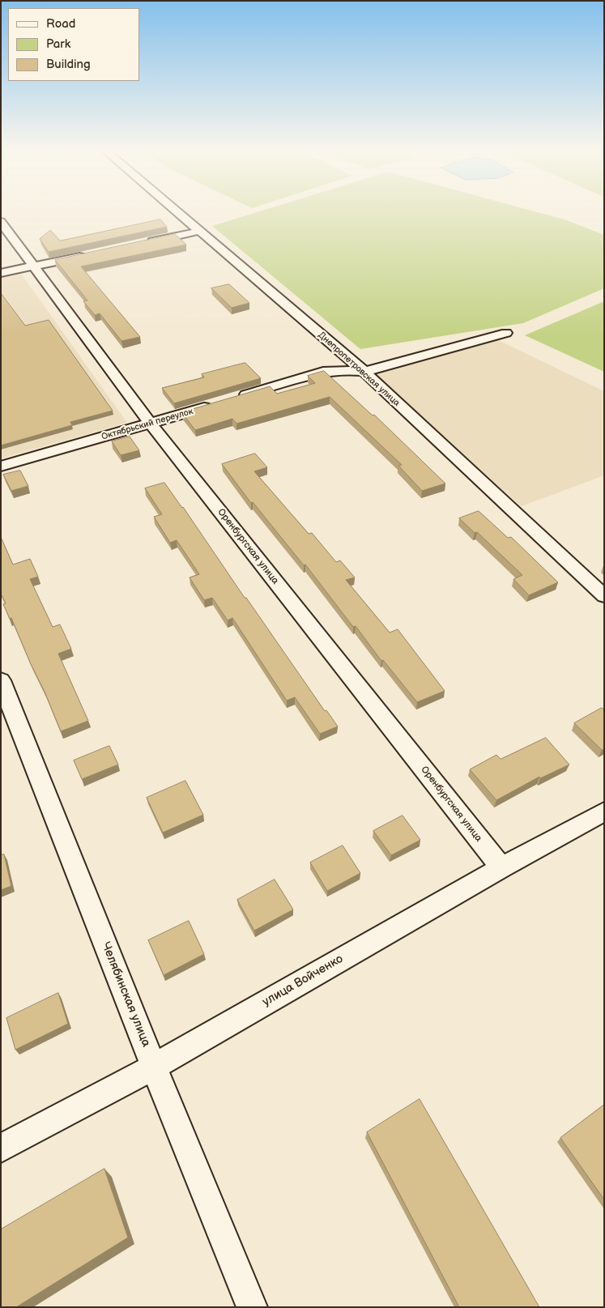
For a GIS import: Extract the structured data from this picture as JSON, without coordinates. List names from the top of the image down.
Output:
{
  "streets": {
    "street": [
      "Днепропетровская улица",
      "Октябрьский переулок",
      "Оренбургская улица",
      "улица Войченко",
      "Челябинская улица"
    ]
  },
  "crossings": [
    ["Октябрьский переулок", "Оренбургская улица"],
    ["Оренбургская улица", "улица Войченко"],
    ["улица Войченко", "Челябинская улица"]
  ],
  "legend": ["Road", "Park", "Building"]
}
